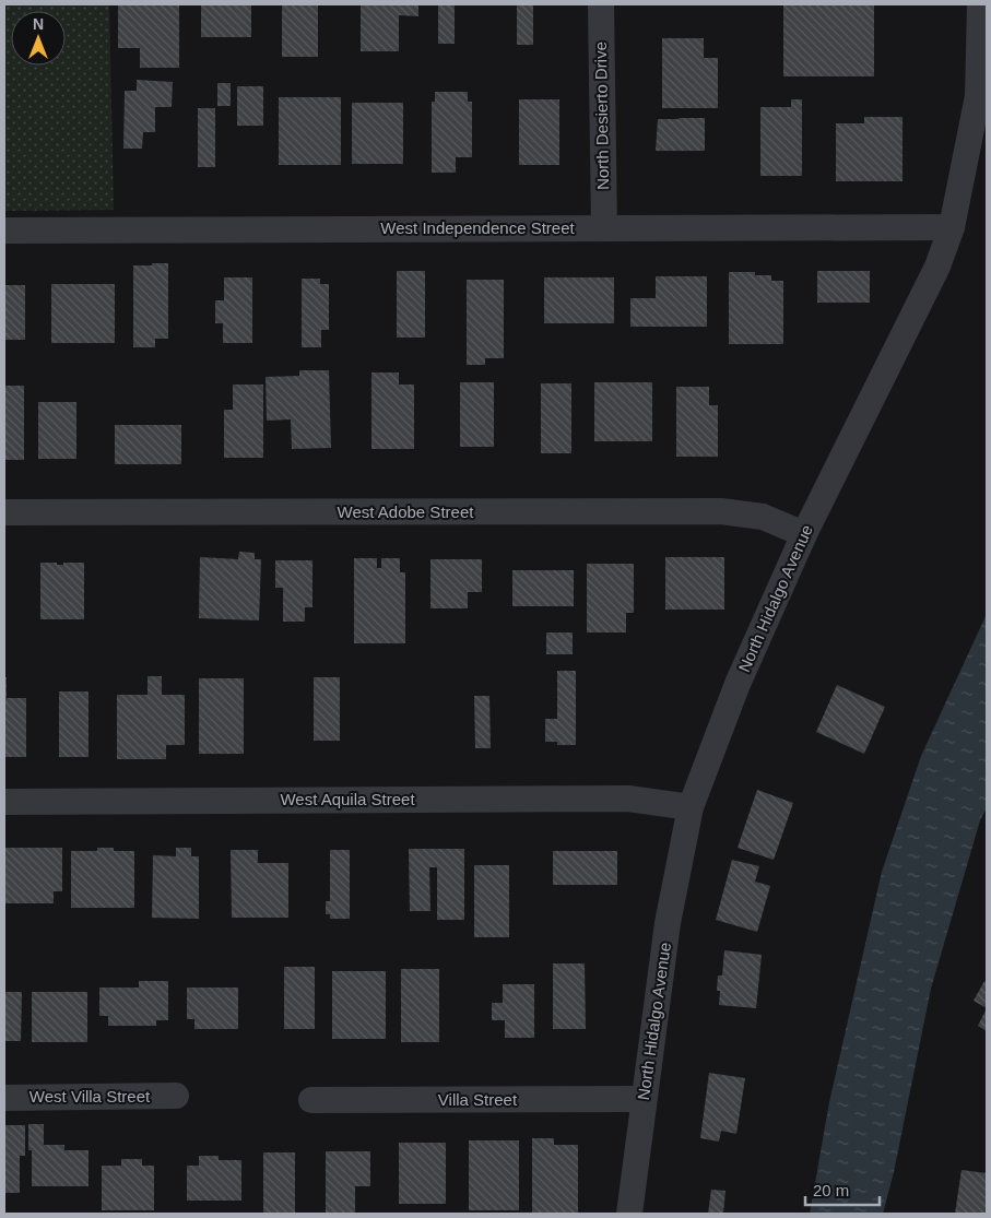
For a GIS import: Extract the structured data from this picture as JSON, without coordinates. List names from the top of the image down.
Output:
{
  "streets": {
    "street": [
      "North Desierto Drive",
      "West Independence Street",
      "West Adobe Street",
      "North Hidalgo Avenue",
      "West Aquila Street",
      "West Villa Street",
      "Villa Street"
    ]
  },
  "crossings": [
    ["North Desierto Drive", "West Independence Street"],
    ["West Independence Street", "North Hidalgo Avenue"],
    ["West Adobe Street", "North Hidalgo Avenue"],
    ["North Hidalgo Avenue", "West Aquila Street"],
    ["North Hidalgo Avenue", "Villa Street"]
  ],
  "scale_bar": "20 m",
  "north": "top"
}
